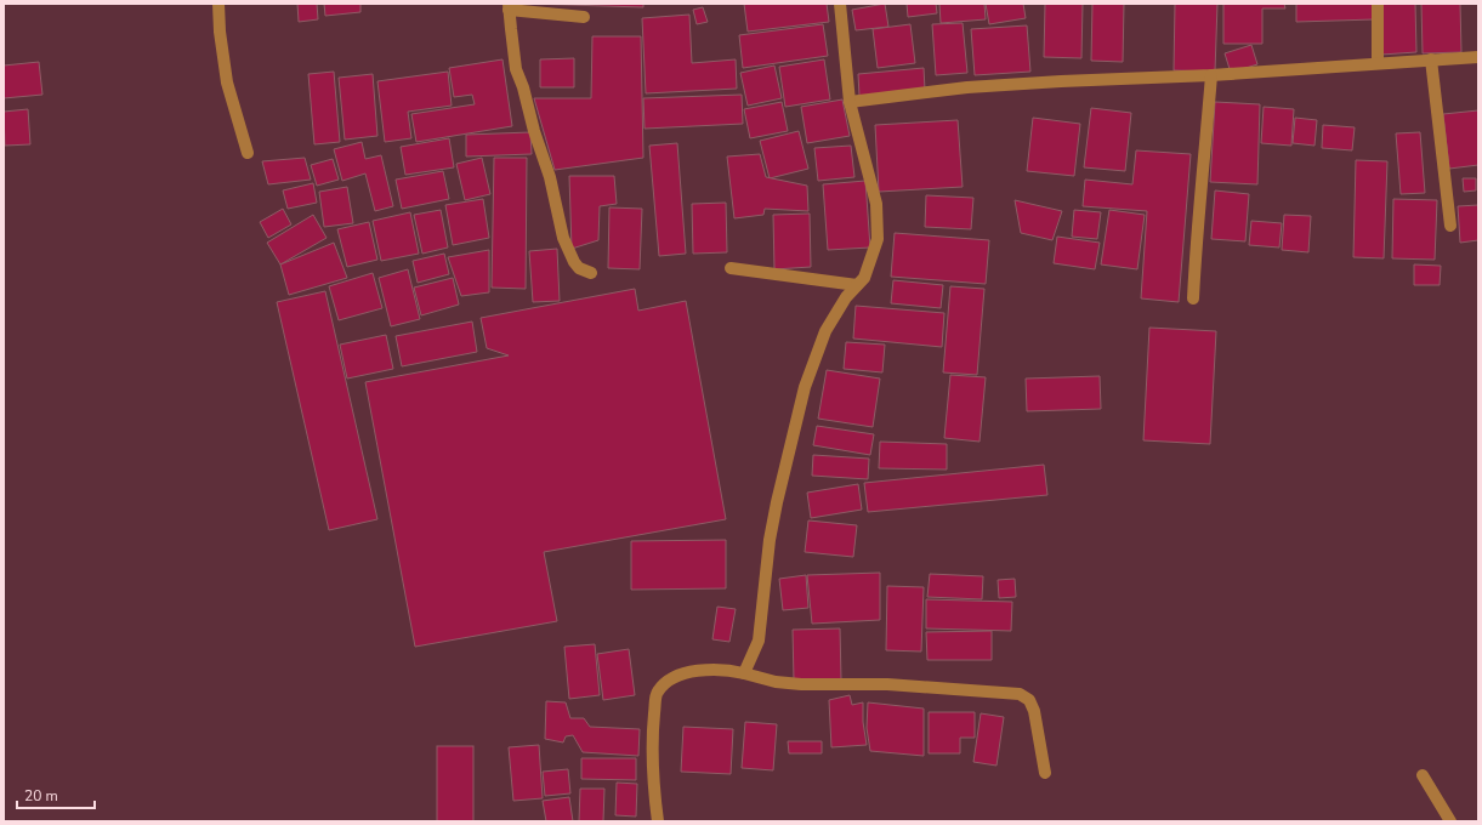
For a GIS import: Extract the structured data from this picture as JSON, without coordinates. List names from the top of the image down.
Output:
{
  "scale_bar": "20 m"
}
